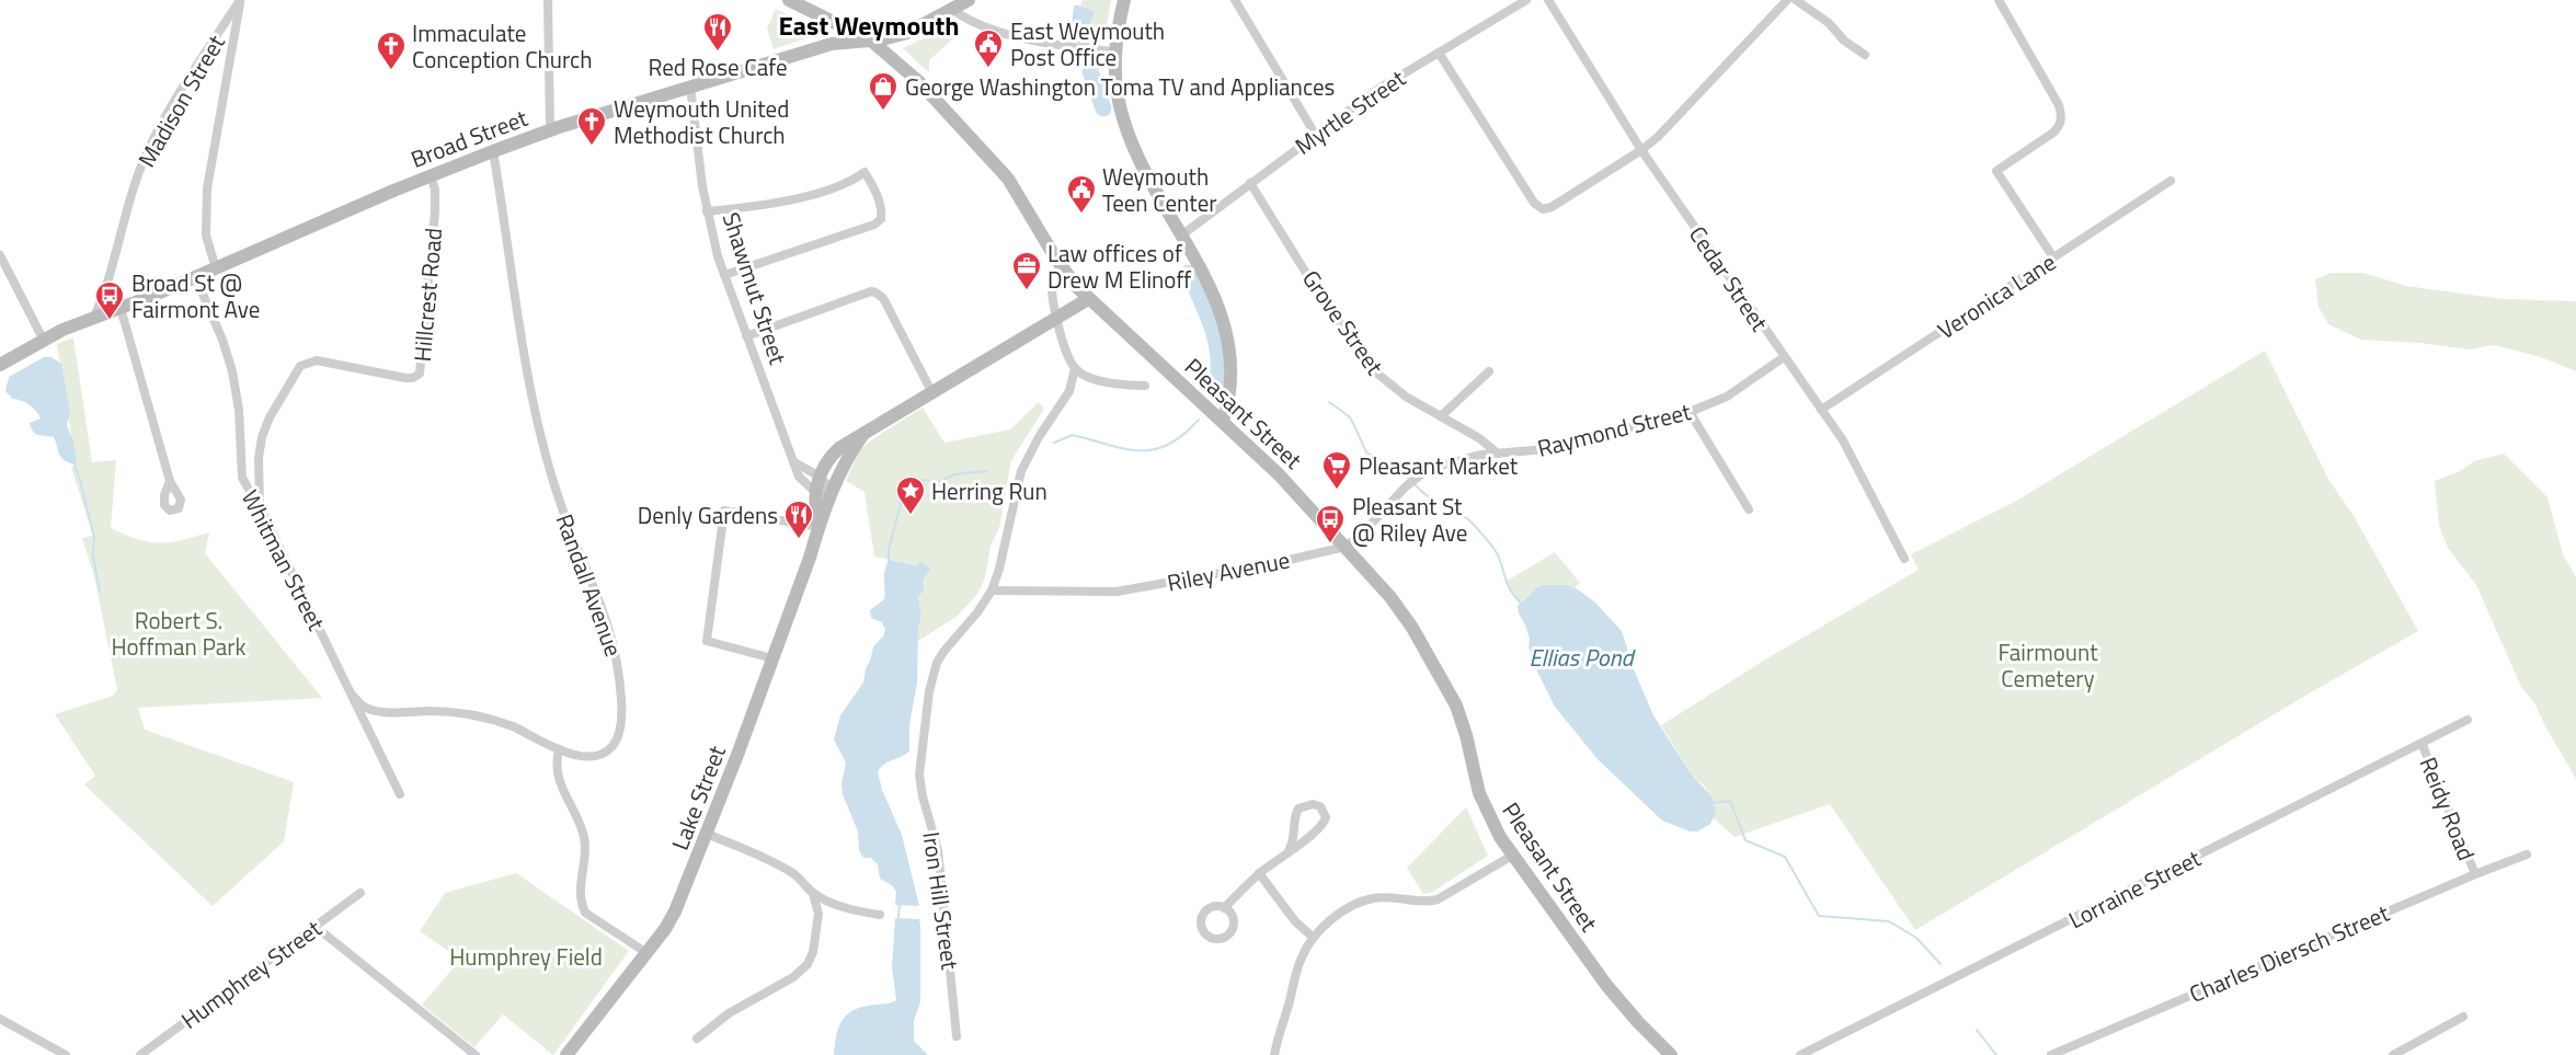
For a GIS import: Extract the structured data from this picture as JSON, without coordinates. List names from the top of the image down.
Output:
{
  "streets": {
    "main road": ["Broad Street", "Pleasant Street", "Lake Street"],
    "street": [
      "Madison Street",
      "Myrtle Street",
      "Cedar Street",
      "Shawmut Street",
      "Hillcrest Road",
      "Veronica Lane",
      "Grove Street",
      "Raymond Street",
      "Whitman Street",
      "Riley Avenue",
      "Randall Avenue",
      "Reidy Road",
      "Lorraine Street",
      "Iron Hill Street",
      "Charles Diersch Street",
      "Humphrey Street"
    ]
  },
  "crossings": [
    ["Madison Street", "Broad Street"],
    ["Myrtle Street", "Grove Street"],
    ["Broad Street", "Shawmut Street"],
    ["Broad Street", "Hillcrest Road"],
    ["Broad Street", "Pleasant Street"],
    ["Broad Street", "Whitman Street"],
    ["Broad Street", "Randall Avenue"],
    ["Cedar Street", "Veronica Lane"],
    ["Cedar Street", "Raymond Street"],
    ["Shawmut Street", "Lake Street"],
    ["Hillcrest Road", "Whitman Street"],
    ["Grove Street", "Raymond Street"],
    ["Pleasant Street", "Raymond Street"],
    ["Pleasant Street", "Riley Avenue"],
    ["Raymond Street", "Riley Avenue"],
    ["Whitman Street", "Randall Avenue"],
    ["Riley Avenue", "Iron Hill Street"],
    ["Reidy Road", "Lorraine Street"],
    ["Reidy Road", "Charles Diersch Street"]
  ],
  "districts": ["East Weymouth"],
  "water": ["Ellias Pond"],
  "parks": ["Robert S. Hoffman Park", "Fairmount Cemetery", "Humphrey Field"],
  "places": {
    "restaurant": ["Red Rose Cafe", "Denly Gardens"],
    "public building": ["East Weymouth Post Office", "Weymouth Teen Center"],
    "church": ["Immaculate Conception Church", "Weymouth United Methodist Church"],
    "shop": ["George Washington Toma TV and Appliances"],
    "office": ["Law offices of Drew M Elinoff"],
    "bus stop": ["Broad St @ Fairmont Ave", "Pleasant St @ Riley Ave"],
    "supermarket": ["Pleasant Market"],
    "place": ["Herring Run"]
  }
}
